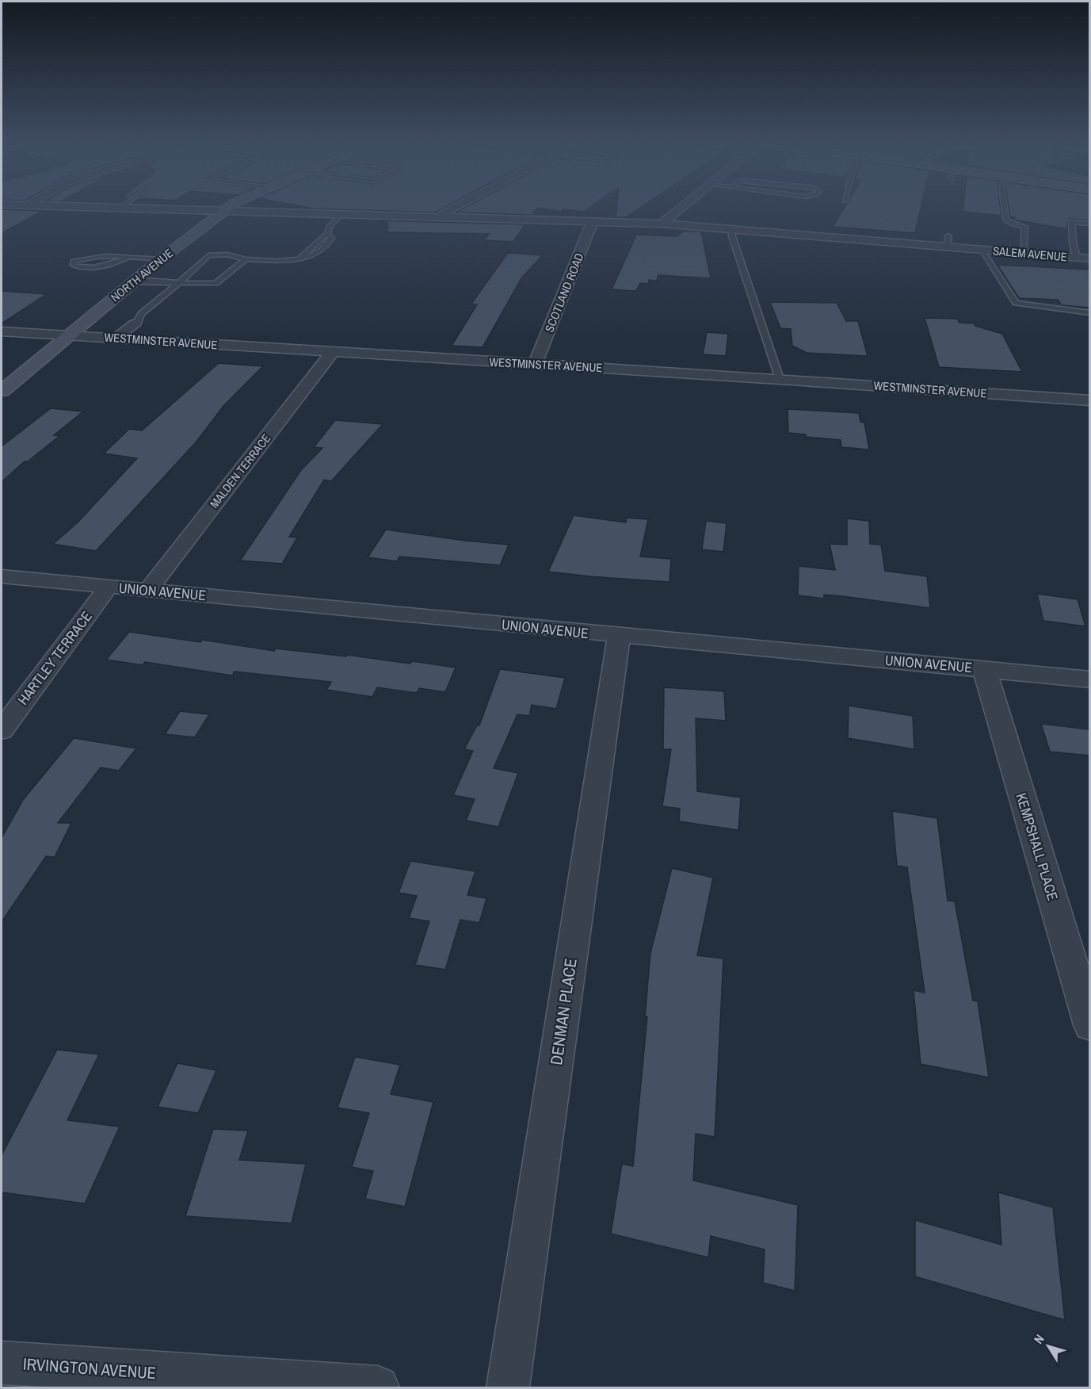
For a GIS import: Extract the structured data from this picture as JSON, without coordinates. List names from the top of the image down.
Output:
{
  "streets": {
    "main road": ["NORTH AVENUE"],
    "street": [
      "SALEM AVENUE",
      "SCOTLAND ROAD",
      "WESTMINSTER AVENUE",
      "MALDEN TERRACE",
      "UNION AVENUE",
      "HARTLEY TERRACE",
      "KEMPSHALL PLACE",
      "DENMAN PLACE",
      "IRVINGTON AVENUE"
    ]
  },
  "crossings": [
    ["SALEM AVENUE", "NORTH AVENUE"],
    ["SALEM AVENUE", "SCOTLAND ROAD"],
    ["NORTH AVENUE", "WESTMINSTER AVENUE"],
    ["SCOTLAND ROAD", "WESTMINSTER AVENUE"],
    ["WESTMINSTER AVENUE", "MALDEN TERRACE"],
    ["MALDEN TERRACE", "UNION AVENUE"],
    ["UNION AVENUE", "HARTLEY TERRACE"],
    ["UNION AVENUE", "KEMPSHALL PLACE"],
    ["UNION AVENUE", "DENMAN PLACE"]
  ],
  "north": "top left"
}
